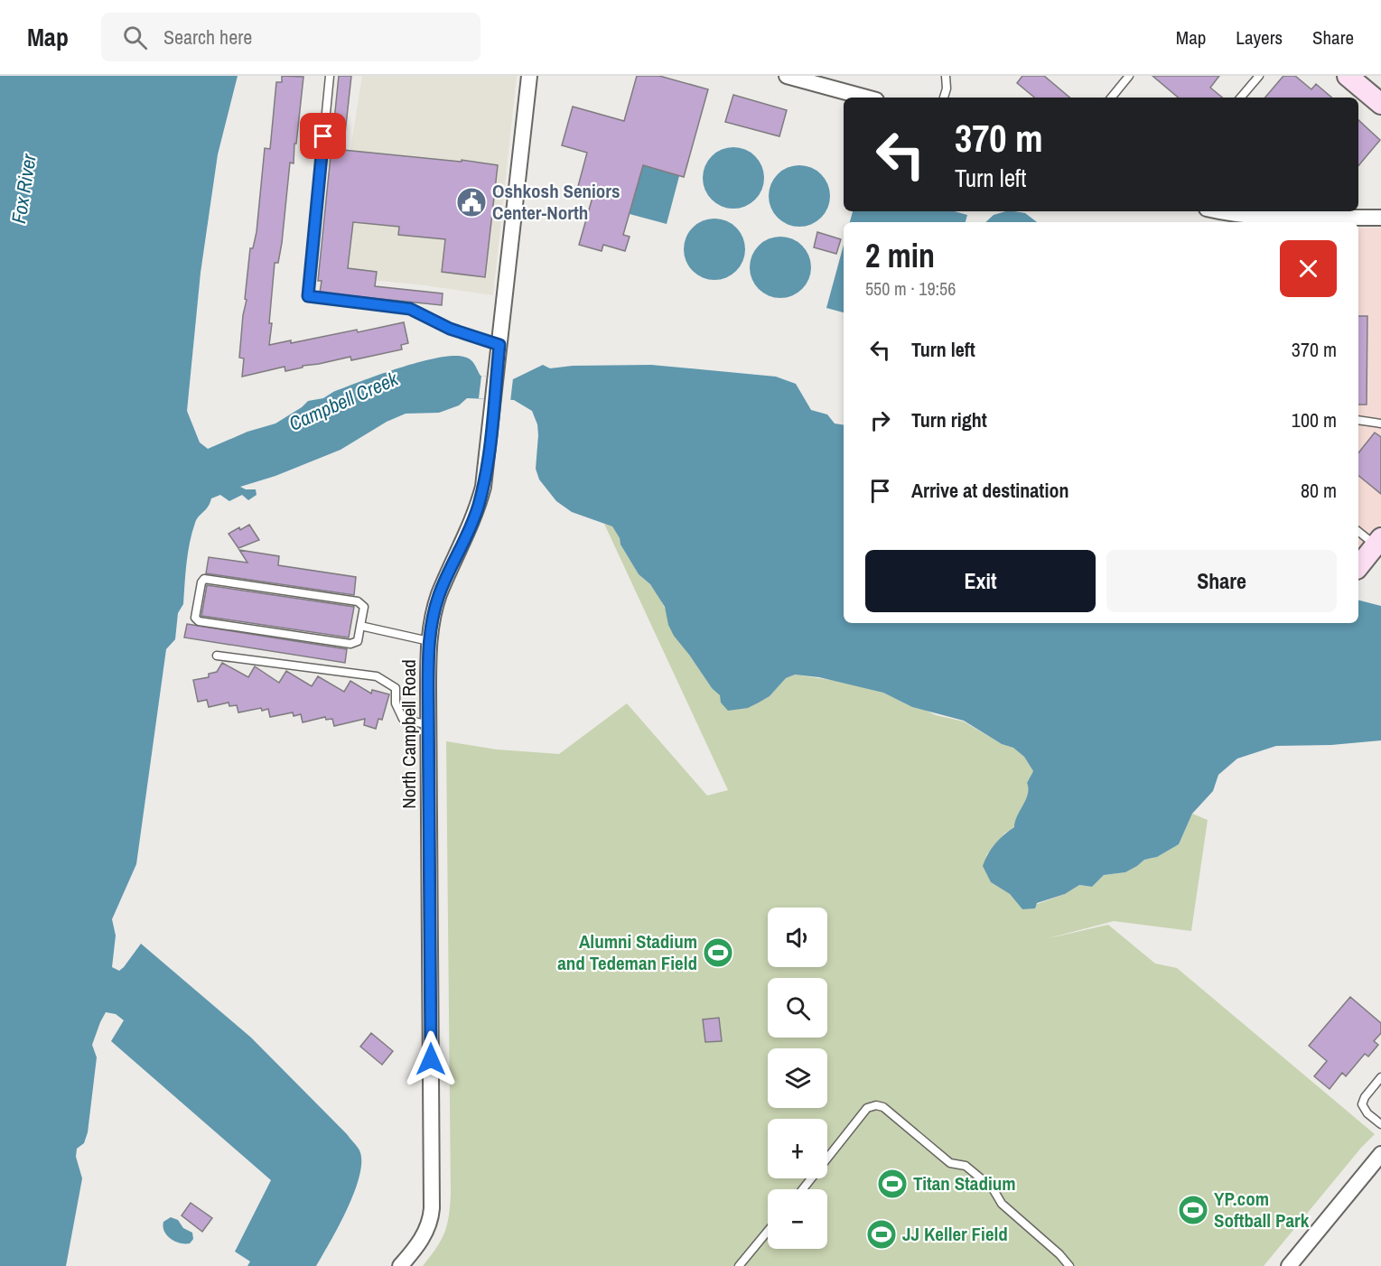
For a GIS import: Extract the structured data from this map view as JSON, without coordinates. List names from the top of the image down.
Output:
{
  "streets": {
    "street": ["North Campbell Road"]
  },
  "water": ["Fox River", "Campbell Creek"],
  "places": {
    "public building": ["Oshkosh Seniors Center-North"],
    "sports": [
      "Alumni Stadium and Tedeman Field",
      "Titan Stadium",
      "YP.com Softball Park",
      "JJ Keller Field"
    ]
  },
  "page": {
    "header": "Map",
    "search": "Search here",
    "nav": ["Map", "Layers", "Share"],
    "turn": ["370 m", "Turn left"],
    "heading": ["2 min", "550 m · 19:56"],
    "list": [
      {
        "name": "Turn left",
        "value": "370 m"
      },
      {
        "name": "Turn right",
        "value": "100 m"
      },
      {
        "name": "Arrive at destination",
        "value": "80 m"
      }
    ],
    "buttons": ["Exit", "Share"],
    "map_buttons": ["+", "−"]
  }
}
